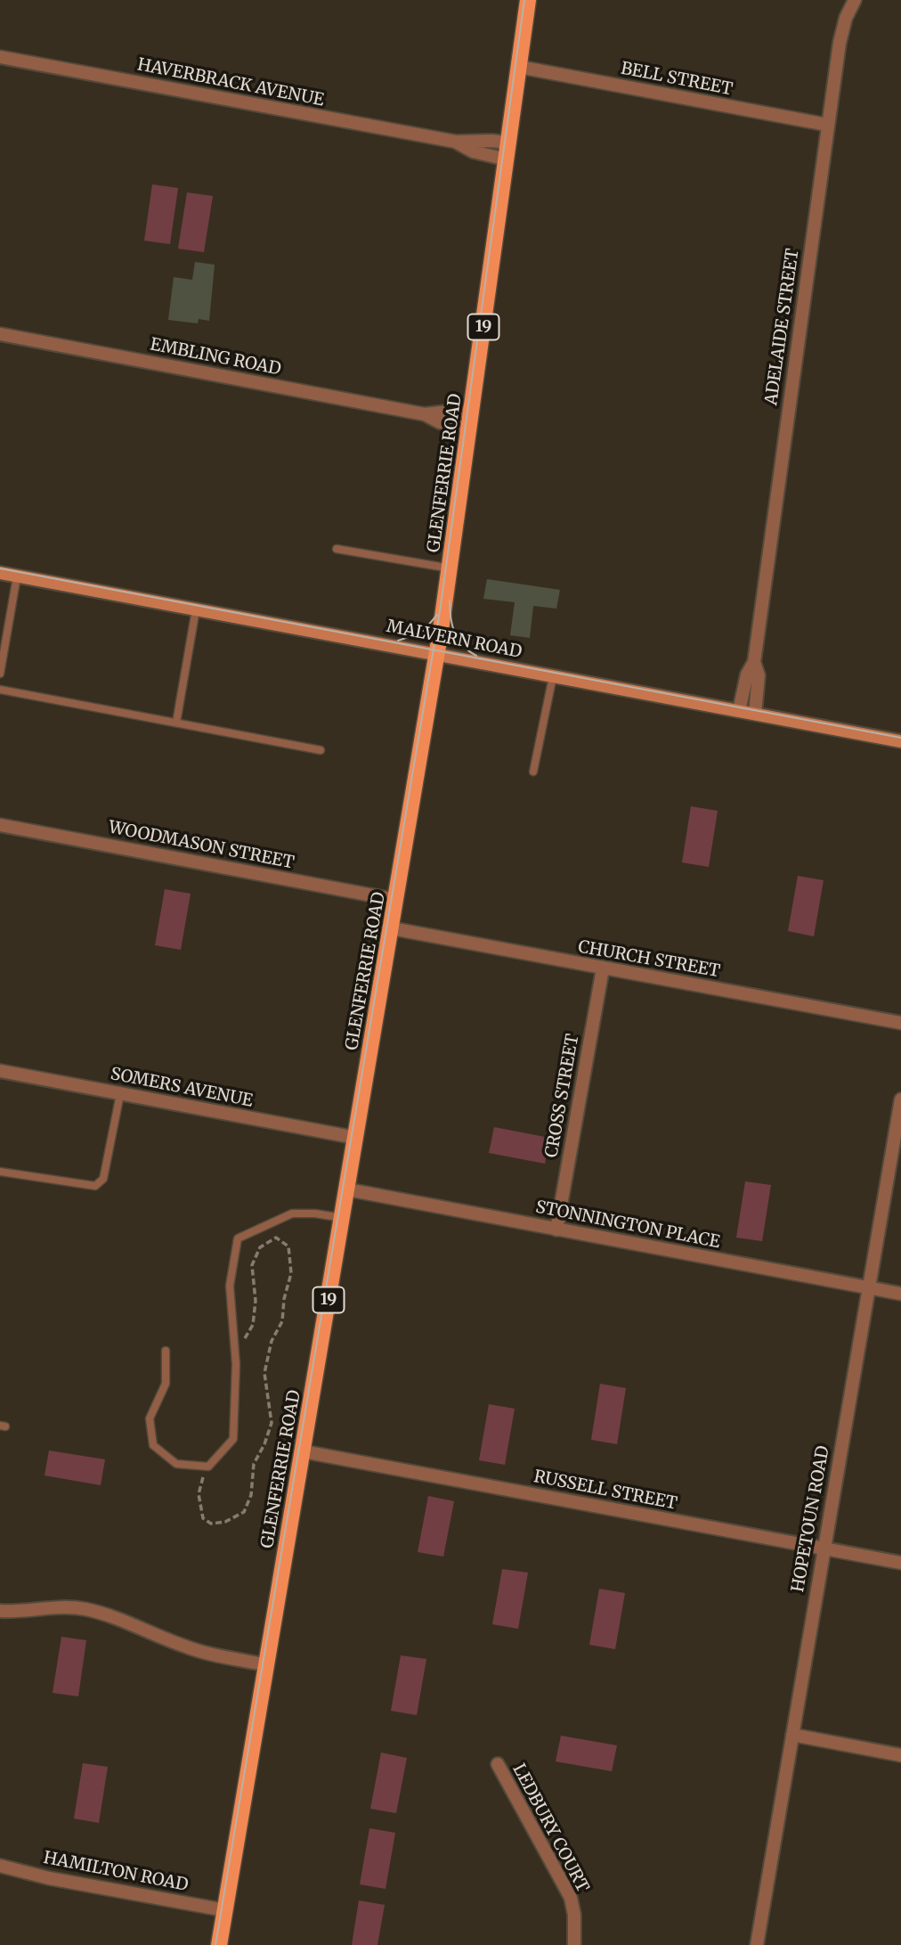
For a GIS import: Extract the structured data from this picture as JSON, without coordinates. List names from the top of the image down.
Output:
{
  "streets": {
    "main road": ["19", "GLENFERRIE ROAD", "MALVERN ROAD"],
    "street": [
      "BELL STREET",
      "HAVERBRACK AVENUE",
      "ADELAIDE STREET",
      "EMBLING ROAD",
      "WOODMASON STREET",
      "CHURCH STREET",
      "SOMERS AVENUE",
      "CROSS STREET",
      "STONNINGTON PLACE",
      "RUSSELL STREET",
      "HOPETOUN ROAD",
      "LEDBURY COURT",
      "HAMILTON ROAD"
    ]
  },
  "crossings": [
    ["BELL STREET", "ADELAIDE STREET"],
    ["BELL STREET", "GLENFERRIE ROAD"],
    ["HAVERBRACK AVENUE", "GLENFERRIE ROAD"],
    ["ADELAIDE STREET", "MALVERN ROAD"],
    ["EMBLING ROAD", "GLENFERRIE ROAD"],
    ["GLENFERRIE ROAD", "MALVERN ROAD"],
    ["GLENFERRIE ROAD", "WOODMASON STREET"],
    ["GLENFERRIE ROAD", "CHURCH STREET"],
    ["GLENFERRIE ROAD", "SOMERS AVENUE"],
    ["GLENFERRIE ROAD", "STONNINGTON PLACE"],
    ["GLENFERRIE ROAD", "RUSSELL STREET"],
    ["GLENFERRIE ROAD", "HAMILTON ROAD"],
    ["CHURCH STREET", "CROSS STREET"],
    ["CROSS STREET", "STONNINGTON PLACE"],
    ["STONNINGTON PLACE", "HOPETOUN ROAD"],
    ["RUSSELL STREET", "HOPETOUN ROAD"]
  ]
}
